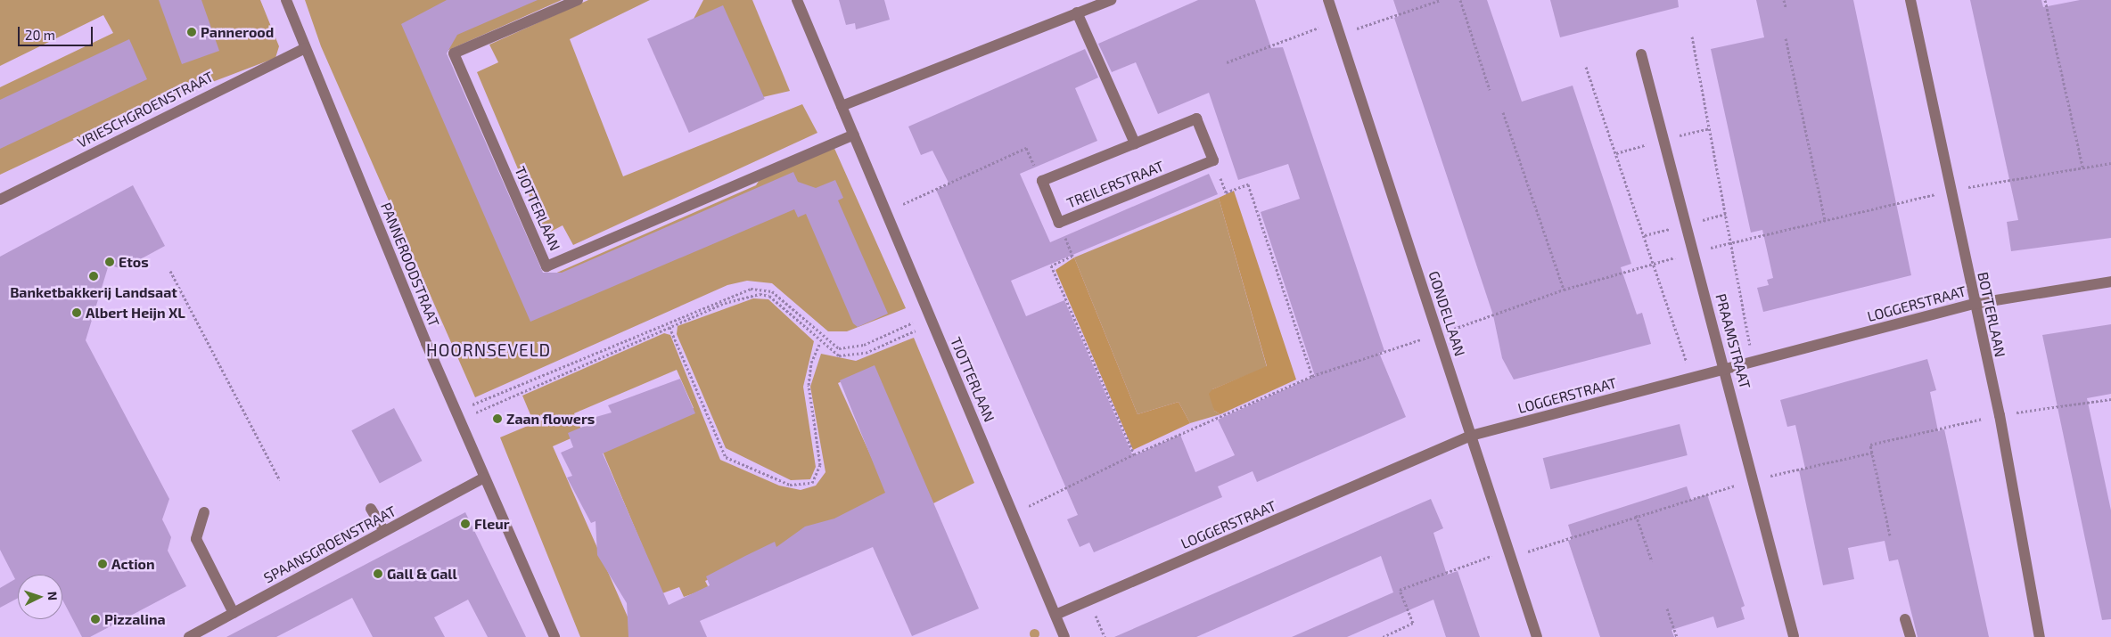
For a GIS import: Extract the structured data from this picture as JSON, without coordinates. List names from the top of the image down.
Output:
{
  "streets": {
    "street": [
      "VRIESCHGROENSTRAAT",
      "TREILERSTRAAT",
      "TJOTTERLAAN",
      "PANNEROODSTRAAT",
      "LOGGERSTRAAT",
      "GONDELLAAN",
      "BOTTERLAAN",
      "PRAAMSTRAAT",
      "SPAANSGROENSTRAAT"
    ]
  },
  "crossings": [
    ["VRIESCHGROENSTRAAT", "PANNEROODSTRAAT"],
    ["TJOTTERLAAN", "LOGGERSTRAAT"],
    ["PANNEROODSTRAAT", "SPAANSGROENSTRAAT"],
    ["LOGGERSTRAAT", "GONDELLAAN"],
    ["LOGGERSTRAAT", "BOTTERLAAN"],
    ["LOGGERSTRAAT", "PRAAMSTRAAT"]
  ],
  "districts": ["HOORNSEVELD"],
  "places": [
    "Pannerood",
    "Etos",
    "Banketbakkerij Landsaat",
    "Albert Heijn XL",
    "Zaan flowers",
    "Fleur",
    "Action",
    "Gall & Gall",
    "Pizzalina"
  ],
  "scale_bar": "20 m",
  "north": "right"
}
